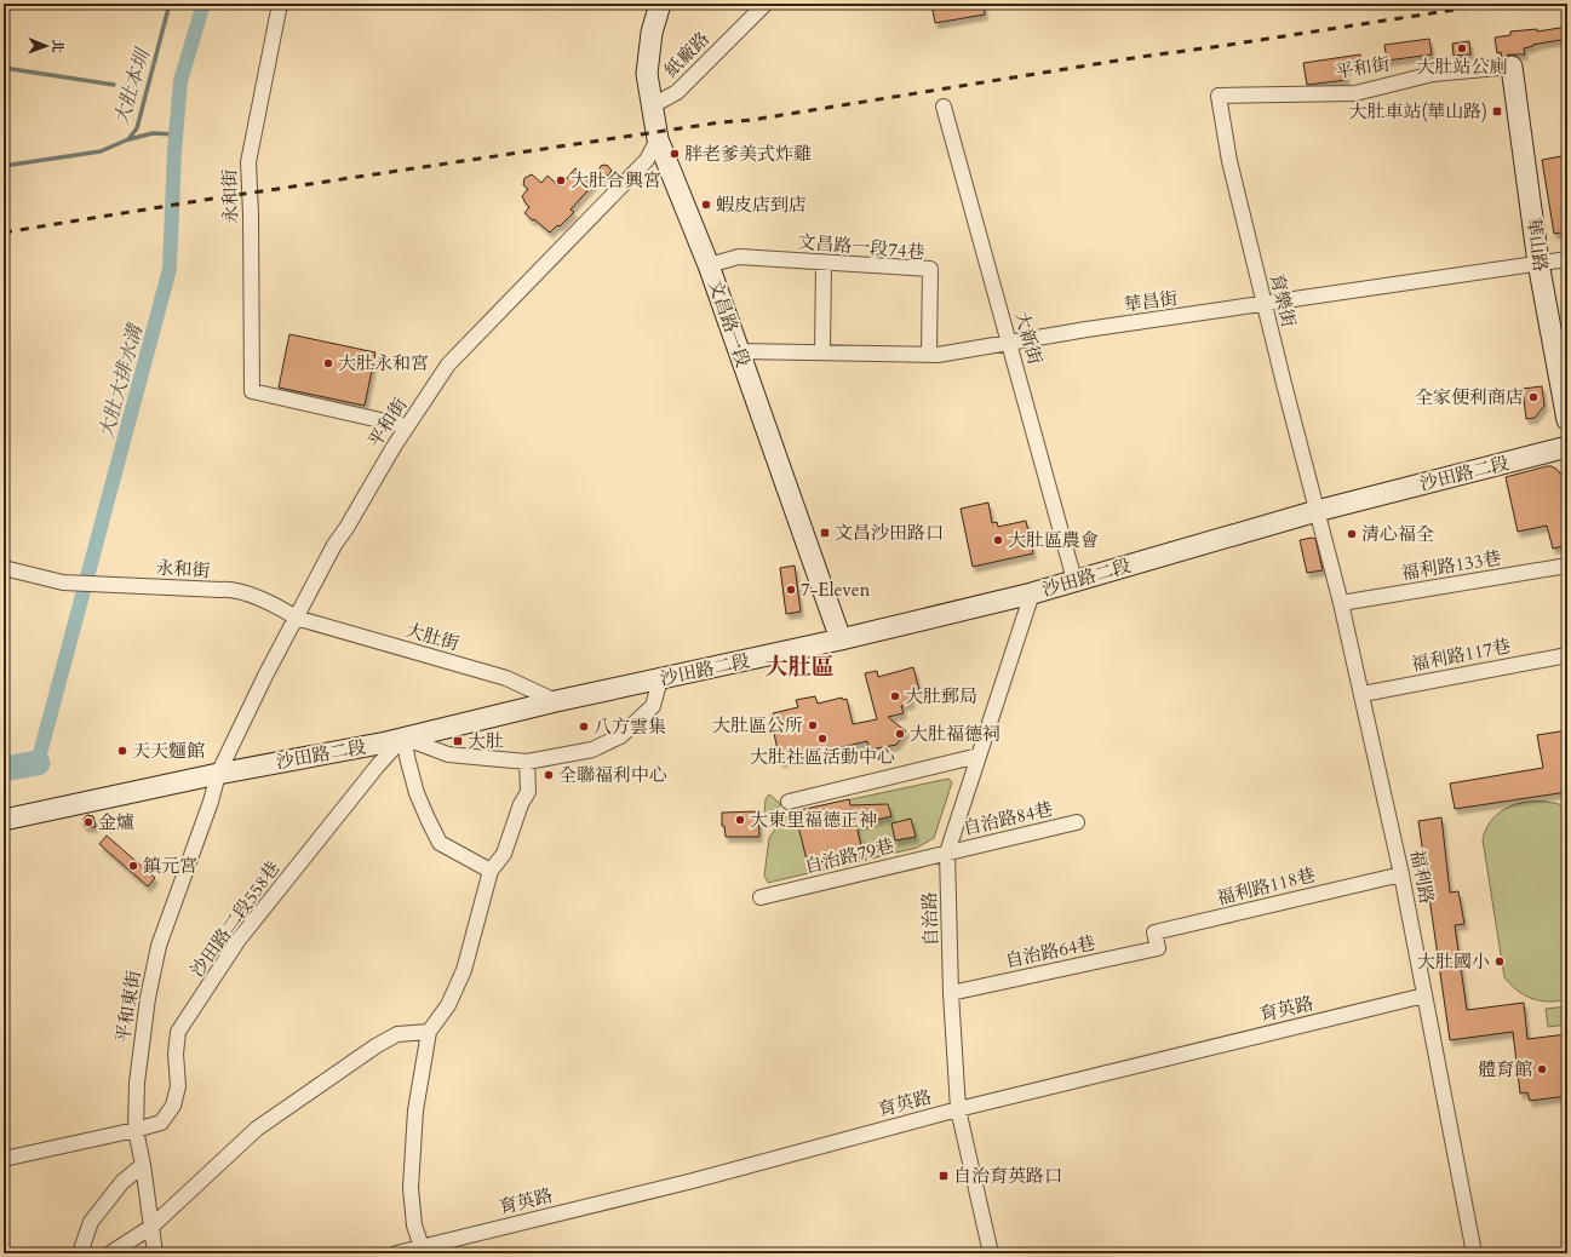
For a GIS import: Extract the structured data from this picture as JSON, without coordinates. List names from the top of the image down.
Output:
{
  "streets": {
    "street": [
      "紙廠路",
      "平和街",
      "永和街",
      "華山路",
      "文昌路一段74巷",
      "育樂街",
      "華昌街",
      "文昌路一段",
      "大新街",
      "沙田路二段",
      "福利路133巷",
      "大肚街",
      "福利路117巷",
      "自治路84巷",
      "自治路79巷",
      "福利路",
      "福利路118巷",
      "沙田路二段558巷",
      "自治路",
      "自治路64巷",
      "平和東街",
      "育英路"
    ]
  },
  "crossings": [
    ["紙廠路", "文昌路一段"],
    ["平和街", "永和街"],
    ["平和街", "華山路"],
    ["平和街", "育樂街"],
    ["平和街", "文昌路一段"],
    ["平和街", "沙田路二段"],
    ["平和街", "大肚街"],
    ["平和街", "平和東街"],
    ["永和街", "大肚街"],
    ["華山路", "華昌街"],
    ["文昌路一段74巷", "華昌街"],
    ["文昌路一段74巷", "文昌路一段"],
    ["育樂街", "華昌街"],
    ["育樂街", "沙田路二段"],
    ["育樂街", "福利路"],
    ["華昌街", "文昌路一段"],
    ["華昌街", "大新街"],
    ["文昌路一段", "沙田路二段"],
    ["大新街", "沙田路二段"],
    ["沙田路二段", "大肚街"],
    ["沙田路二段", "福利路"],
    ["沙田路二段", "沙田路二段558巷"],
    ["沙田路二段", "自治路"],
    ["沙田路二段", "平和東街"],
    ["福利路133巷", "福利路"],
    ["福利路117巷", "福利路"],
    ["自治路84巷", "自治路79巷"],
    ["自治路84巷", "自治路"],
    ["自治路79巷", "自治路"],
    ["福利路", "福利路118巷"],
    ["福利路", "育英路"],
    ["福利路118巷", "自治路64巷"],
    ["沙田路二段558巷", "平和東街"],
    ["自治路", "自治路64巷"],
    ["自治路", "育英路"]
  ],
  "districts": ["大肚區"],
  "water": ["大肚本圳", "大肚大排水溝"],
  "places": {
    "other": [
      "大肚站公廁",
      "胖老爹美式炸雞",
      "大肚合興宮",
      "蝦皮店到店",
      "大肚永和宮",
      "全家便利商店",
      "清心福全",
      "大肚區農會",
      "7-Eleven",
      "大肚郵局",
      "大肚區公所",
      "八方雲集",
      "大肚福德祠",
      "大肚社區活動中心",
      "天天麵館",
      "全聯福利中心",
      "大東里福德正神",
      "金爐",
      "鎮元宮",
      "大肚國小",
      "體育館"
    ],
    "transit": [
      "大肚車站(華山路)",
      "文昌沙田路口",
      "大肚",
      "自治育英路口"
    ]
  },
  "north": "right"
}
